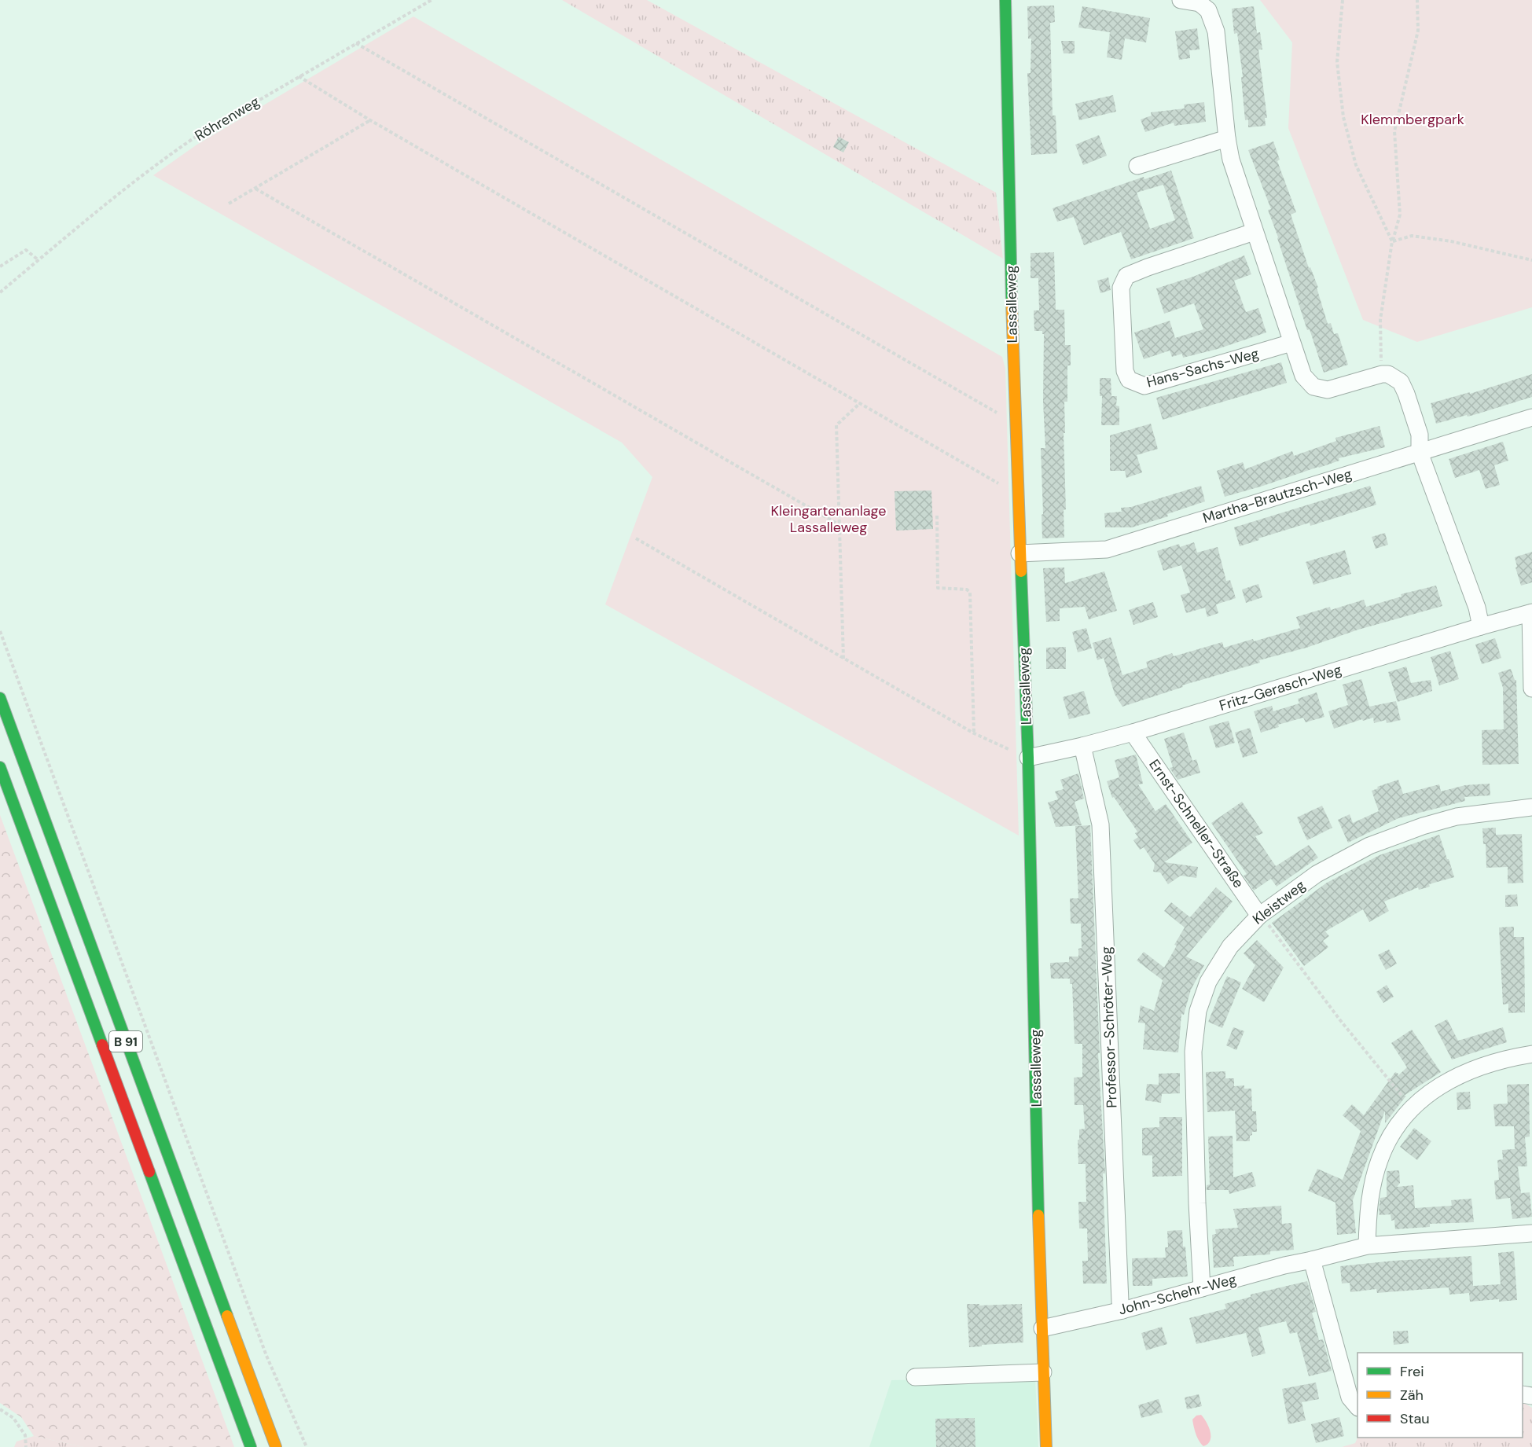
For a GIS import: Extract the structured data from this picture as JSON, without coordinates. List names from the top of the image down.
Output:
{
  "streets": {
    "main road": ["Lassalleweg", "B 91"],
    "street": [
      "Hans-Sachs-Weg",
      "Martha-Brautzsch-Weg",
      "Fritz-Gerasch-Weg",
      "Ernst-Schneller-Straße",
      "Kleistweg",
      "Professor-Schröter-Weg",
      "John-Schehr-Weg"
    ],
    "path": ["Röhrenweg"]
  },
  "crossings": [
    ["Lassalleweg", "Martha-Brautzsch-Weg"],
    ["Lassalleweg", "Fritz-Gerasch-Weg"],
    ["Lassalleweg", "John-Schehr-Weg"],
    ["Fritz-Gerasch-Weg", "Ernst-Schneller-Straße"],
    ["Fritz-Gerasch-Weg", "Professor-Schröter-Weg"],
    ["Ernst-Schneller-Straße", "Kleistweg"],
    ["Kleistweg", "John-Schehr-Weg"],
    ["Professor-Schröter-Weg", "John-Schehr-Weg"]
  ],
  "parks": ["Klemmbergpark", "Kleingartenanlage Lassalleweg"],
  "legend": ["Frei", "Zäh", "Stau"]
}
